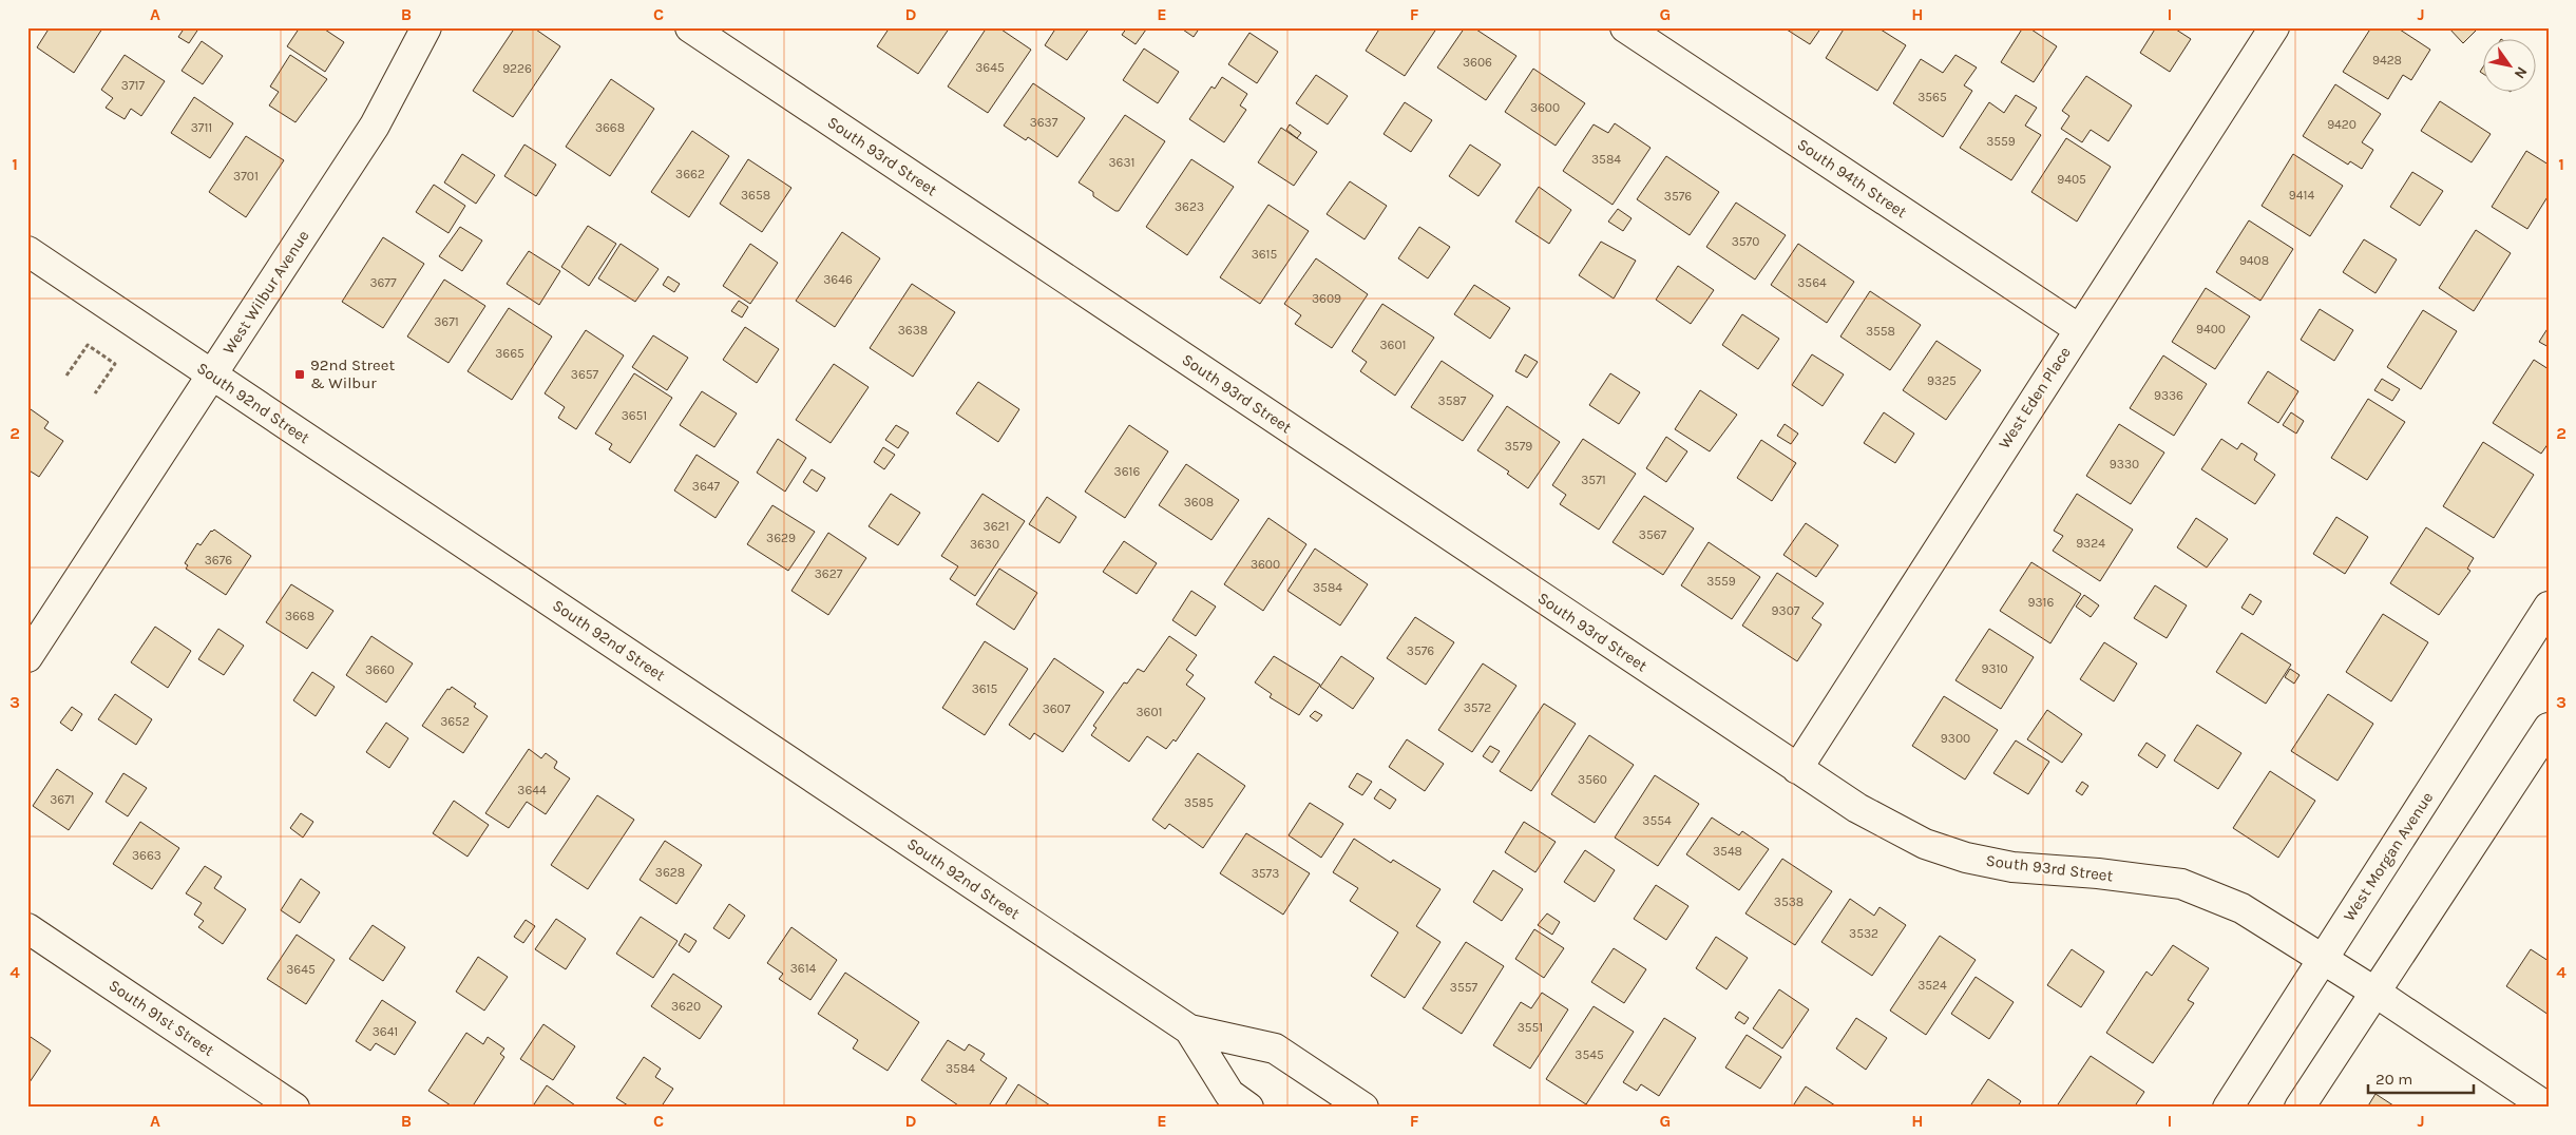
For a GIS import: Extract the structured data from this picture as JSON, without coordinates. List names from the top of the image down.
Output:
{
  "streets": {
    "street": [
      "South 93rd Street",
      "South 94th Street",
      "West Wilbur Avenue",
      "West Eden Place",
      "South 92nd Street",
      "West Morgan Avenue",
      "South 91st Street"
    ]
  },
  "crossings": [
    ["South 93rd Street", "West Eden Place"],
    ["South 93rd Street", "West Morgan Avenue"],
    ["South 94th Street", "West Eden Place"],
    ["West Wilbur Avenue", "South 92nd Street"]
  ],
  "places": {
    "transit": ["92nd Street & Wilbur"]
  },
  "house_numbers": [
    "9428",
    "3606",
    "3645",
    "9226",
    "3717",
    "3565",
    "3600",
    "3637",
    "9420",
    "3711",
    "3668",
    "3559",
    "3584",
    "3631",
    "3662",
    "3701",
    "9405",
    "3658",
    "9414",
    "3576",
    "3623",
    "3570",
    "3615",
    "9408",
    "3646",
    "3677",
    "3564",
    "3609",
    "3671",
    "9400",
    "3638",
    "3558",
    "3601",
    "3665",
    "3657",
    "9325",
    "9336",
    "3587",
    "3651",
    "3579",
    "9330",
    "3616",
    "3571",
    "3647",
    "3608",
    "3621",
    "3567",
    "3629",
    "9324",
    "3630",
    "3676",
    "3600",
    "3627",
    "3559",
    "3584",
    "9316",
    "9307",
    "3668",
    "3576",
    "9310",
    "3660",
    "3615",
    "3572",
    "3607",
    "3601",
    "3652",
    "9300",
    "3560",
    "3644",
    "3671",
    "3585",
    "3554",
    "3548",
    "3663",
    "3628",
    "3573",
    "3538",
    "3532",
    "3614",
    "3645",
    "3524",
    "3557",
    "3620",
    "3551",
    "3641",
    "3545",
    "3584"
  ],
  "scale_bar": "20 m",
  "north": "bottom right",
  "grid": {
    "columns": [
      "A",
      "B",
      "C",
      "D",
      "E",
      "F",
      "G",
      "H",
      "I",
      "J"
    ],
    "rows": [
      "1",
      "2",
      "3",
      "4"
    ]
  }
}
